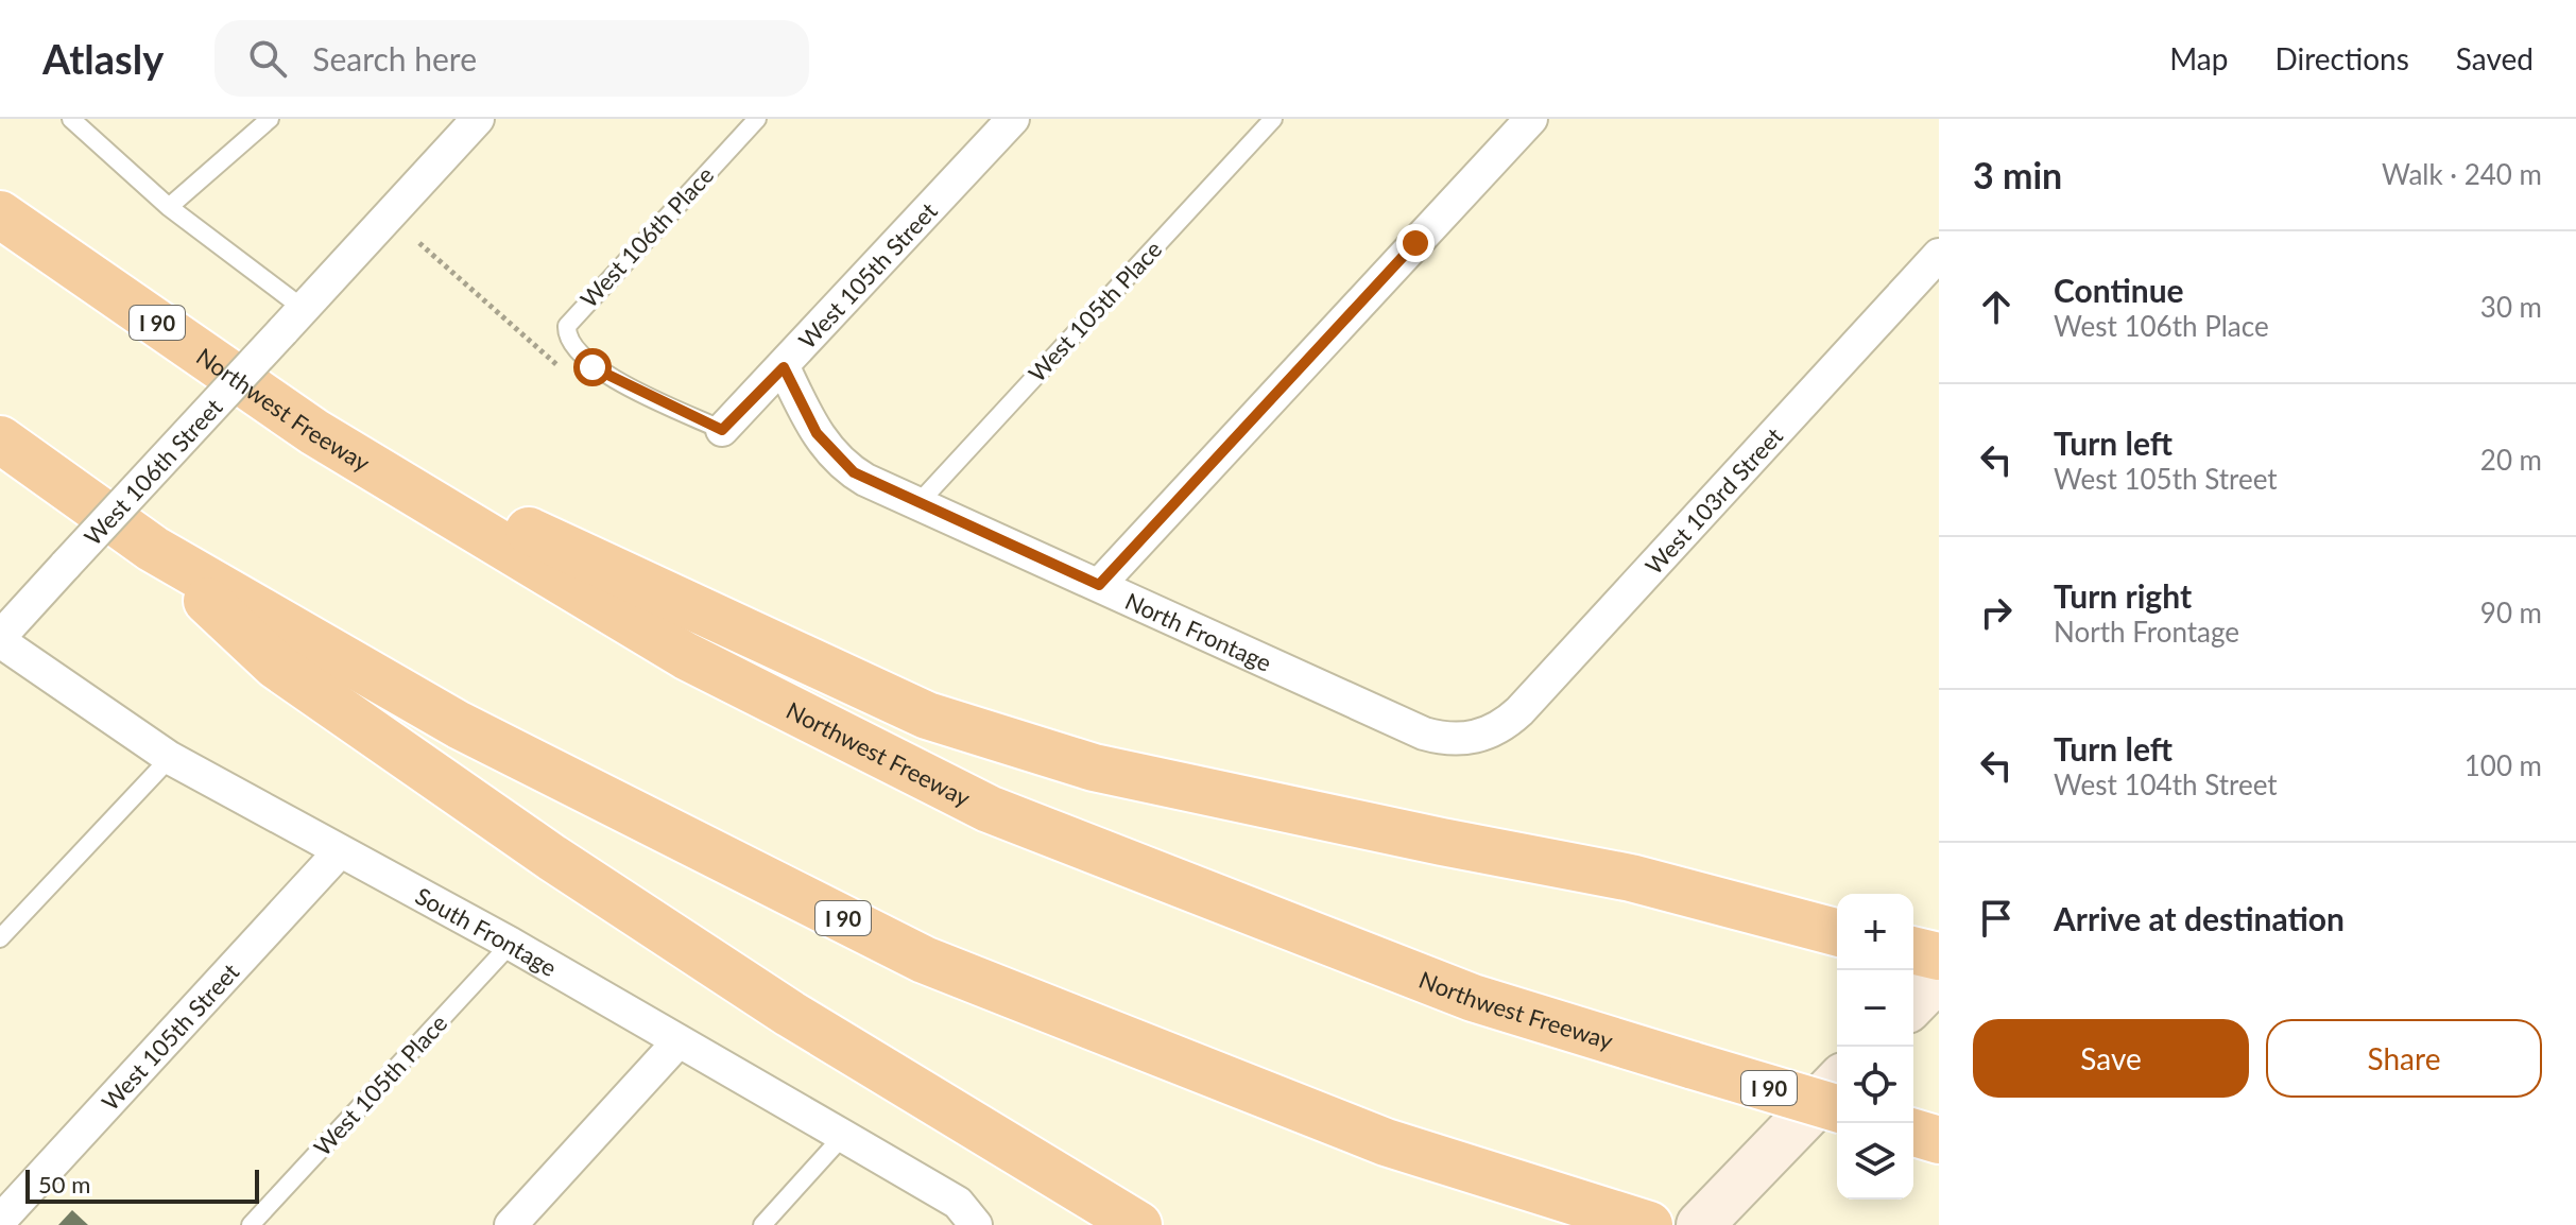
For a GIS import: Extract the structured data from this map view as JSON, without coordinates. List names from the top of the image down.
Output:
{
  "streets": {
    "highway": ["I 90", "Northwest Freeway"],
    "street": [
      "West 105th Street",
      "West 106th Street",
      "West 103rd Street",
      "North Frontage",
      "South Frontage"
    ],
    "lane": ["West 106th Place", "West 105th Place"]
  },
  "crossings": [
    ["West 106th Place", "West 105th Street"],
    ["West 105th Street", "North Frontage"],
    ["West 105th Street", "South Frontage"],
    ["West 105th Place", "North Frontage"],
    ["West 105th Place", "South Frontage"],
    ["West 106th Street", "South Frontage"],
    ["West 103rd Street", "North Frontage"]
  ],
  "scale_bar": "50 m",
  "page": {
    "header": "Atlasly",
    "search": "Search here",
    "nav": ["Map", "Directions", "Saved"],
    "heading": ["3 min", "Walk · 240 m"],
    "list": [
      ["Continue", "West 106th Place", "30 m"],
      ["Turn left", "West 105th Street", "20 m"],
      ["Turn right", "North Frontage", "90 m"],
      ["Turn left", "West 104th Street", "100 m"],
      "Arrive at destination"
    ],
    "map_buttons": ["+", "−"],
    "buttons": ["Save", "Share"],
    "scale": "50 m"
  }
}
